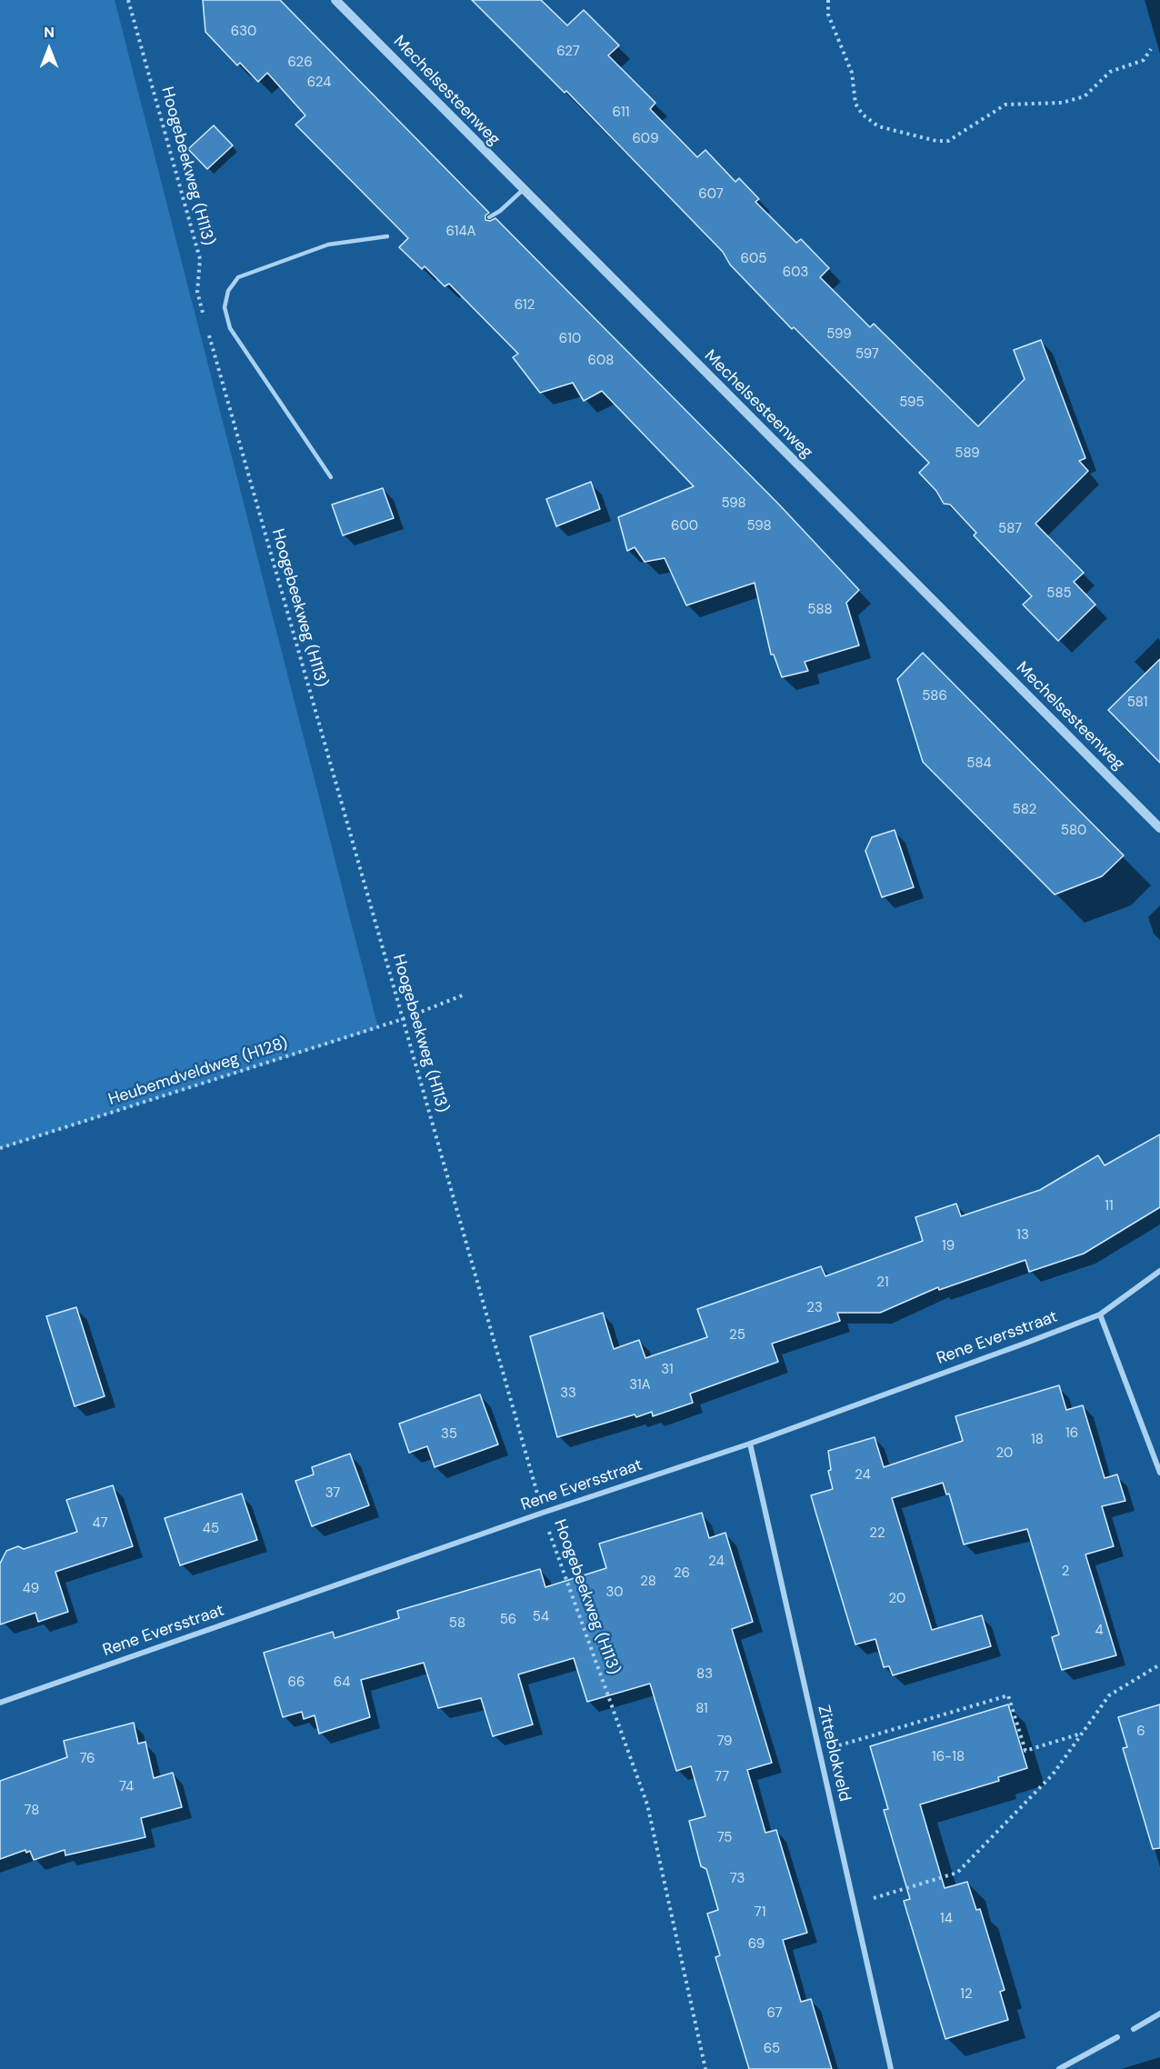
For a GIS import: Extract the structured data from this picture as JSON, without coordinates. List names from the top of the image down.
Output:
{
  "streets": {
    "street": ["Mechelsesteenweg", "Rene Eversstraat", "Zitteblokveld"],
    "path": ["Hoogebeekweg (H113)", "Heubemdveldweg (H128)"]
  },
  "crossings": [
    ["Hoogebeekweg (H113)", "Heubemdveldweg (H128)"],
    ["Hoogebeekweg (H113)", "Rene Eversstraat"],
    ["Rene Eversstraat", "Zitteblokveld"]
  ],
  "house_numbers": [
    "630",
    "627",
    "626",
    "624",
    "611",
    "609",
    "607",
    "614A",
    "605",
    "603",
    "612",
    "599",
    "610",
    "597",
    "608",
    "595",
    "589",
    "598",
    "600",
    "598",
    "587",
    "585",
    "588",
    "586",
    "581",
    "584",
    "582",
    "580",
    "11",
    "13",
    "19",
    "21",
    "23",
    "25",
    "31",
    "31A",
    "33",
    "16",
    "35",
    "18",
    "20",
    "24",
    "37",
    "47",
    "45",
    "22",
    "24",
    "2",
    "26",
    "28",
    "49",
    "30",
    "20",
    "54",
    "56",
    "58",
    "4",
    "83",
    "66",
    "64",
    "81",
    "6",
    "79",
    "16-18",
    "76",
    "77",
    "74",
    "78",
    "75",
    "73",
    "71",
    "14",
    "69",
    "12",
    "67",
    "65"
  ],
  "north": "top"
}
